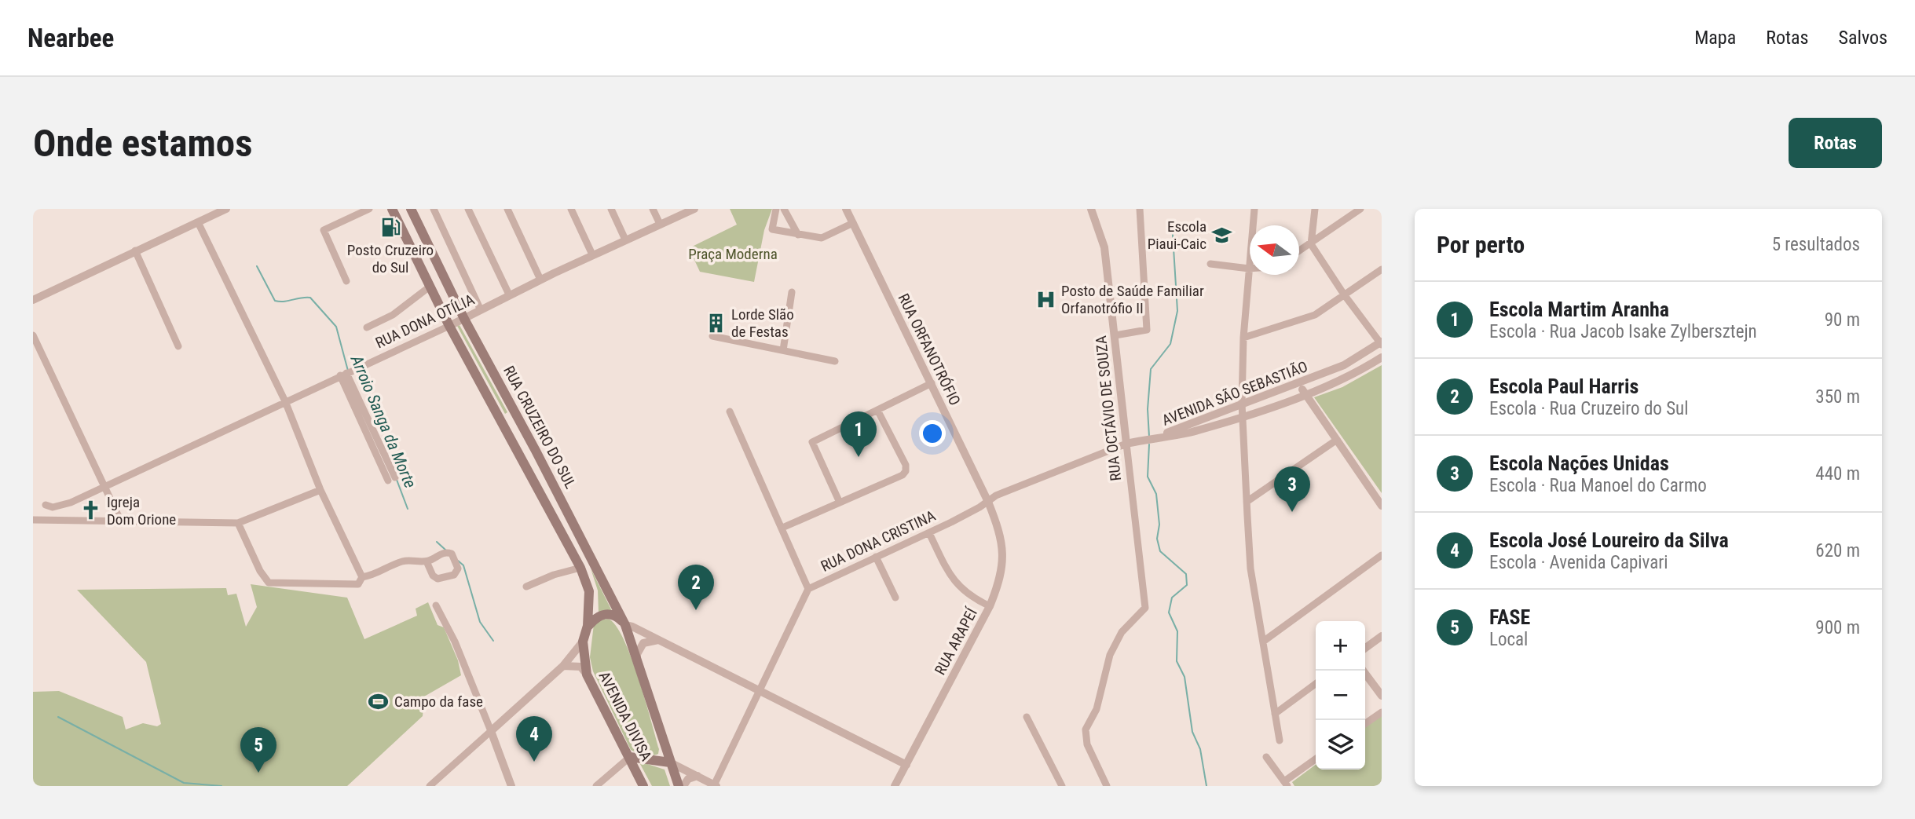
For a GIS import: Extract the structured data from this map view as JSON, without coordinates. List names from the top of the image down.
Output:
{
  "streets": {
    "main road": ["RUA CRUZEIRO DO SUL", "AVENIDA DIVISA"],
    "street": [
      "RUA DONA OTÍLIA",
      "RUA ORFANOTRÓFIO",
      "AVENIDA SÃO SEBASTIÃO",
      "RUA OCTÁVIO DE SOUZA",
      "RUA DONA CRISTINA",
      "RUA ARAPEÍ"
    ]
  },
  "crossings": [
    ["RUA DONA OTÍLIA", "RUA CRUZEIRO DO SUL"],
    ["RUA ORFANOTRÓFIO", "RUA DONA CRISTINA"],
    ["RUA ORFANOTRÓFIO", "RUA ARAPEÍ"],
    ["AVENIDA SÃO SEBASTIÃO", "RUA DONA CRISTINA"],
    ["RUA OCTÁVIO DE SOUZA", "RUA DONA CRISTINA"],
    ["RUA CRUZEIRO DO SUL", "AVENIDA DIVISA"],
    ["RUA DONA CRISTINA", "RUA ARAPEÍ"]
  ],
  "water": ["Arroio Sanga da Morte"],
  "parks": ["Praça Moderna"],
  "places": {
    "fuel station": ["Posto Cruzeiro do Sul"],
    "school or university": ["Escola Piaui-Caic"],
    "hospital": ["Posto de Saúde Familiar Orfanotrófio II"],
    "building": ["Lorde Slão de Festas"],
    "church": ["Igreja Dom Orione"],
    "sports": ["Campo da fase"]
  },
  "north": "left",
  "page": {
    "header": "Nearbee",
    "nav": ["Mapa", "Rotas", "Salvos"],
    "buttons": "Rotas",
    "title": "Onde estamos",
    "heading": ["Por perto", "5 resultados"],
    "list": [
      {
        "mark": "1",
        "name": "Escola Martim Aranha",
        "note": "Escola · Rua Jacob Isake Zylbersztejn",
        "value": "90 m"
      },
      {
        "mark": "2",
        "name": "Escola Paul Harris",
        "note": "Escola · Rua Cruzeiro do Sul",
        "value": "350 m"
      },
      {
        "mark": "3",
        "name": "Escola Nações Unidas",
        "note": "Escola · Rua Manoel do Carmo",
        "value": "440 m"
      },
      {
        "mark": "4",
        "name": "Escola José Loureiro da Silva",
        "note": "Escola · Avenida Capivari",
        "value": "620 m"
      },
      {
        "mark": "5",
        "name": "FASE",
        "note": "Local",
        "value": "900 m"
      }
    ],
    "pins": [
      "1",
      "3",
      "2",
      "4",
      "5"
    ],
    "map_buttons": ["+", "−"]
  }
}
